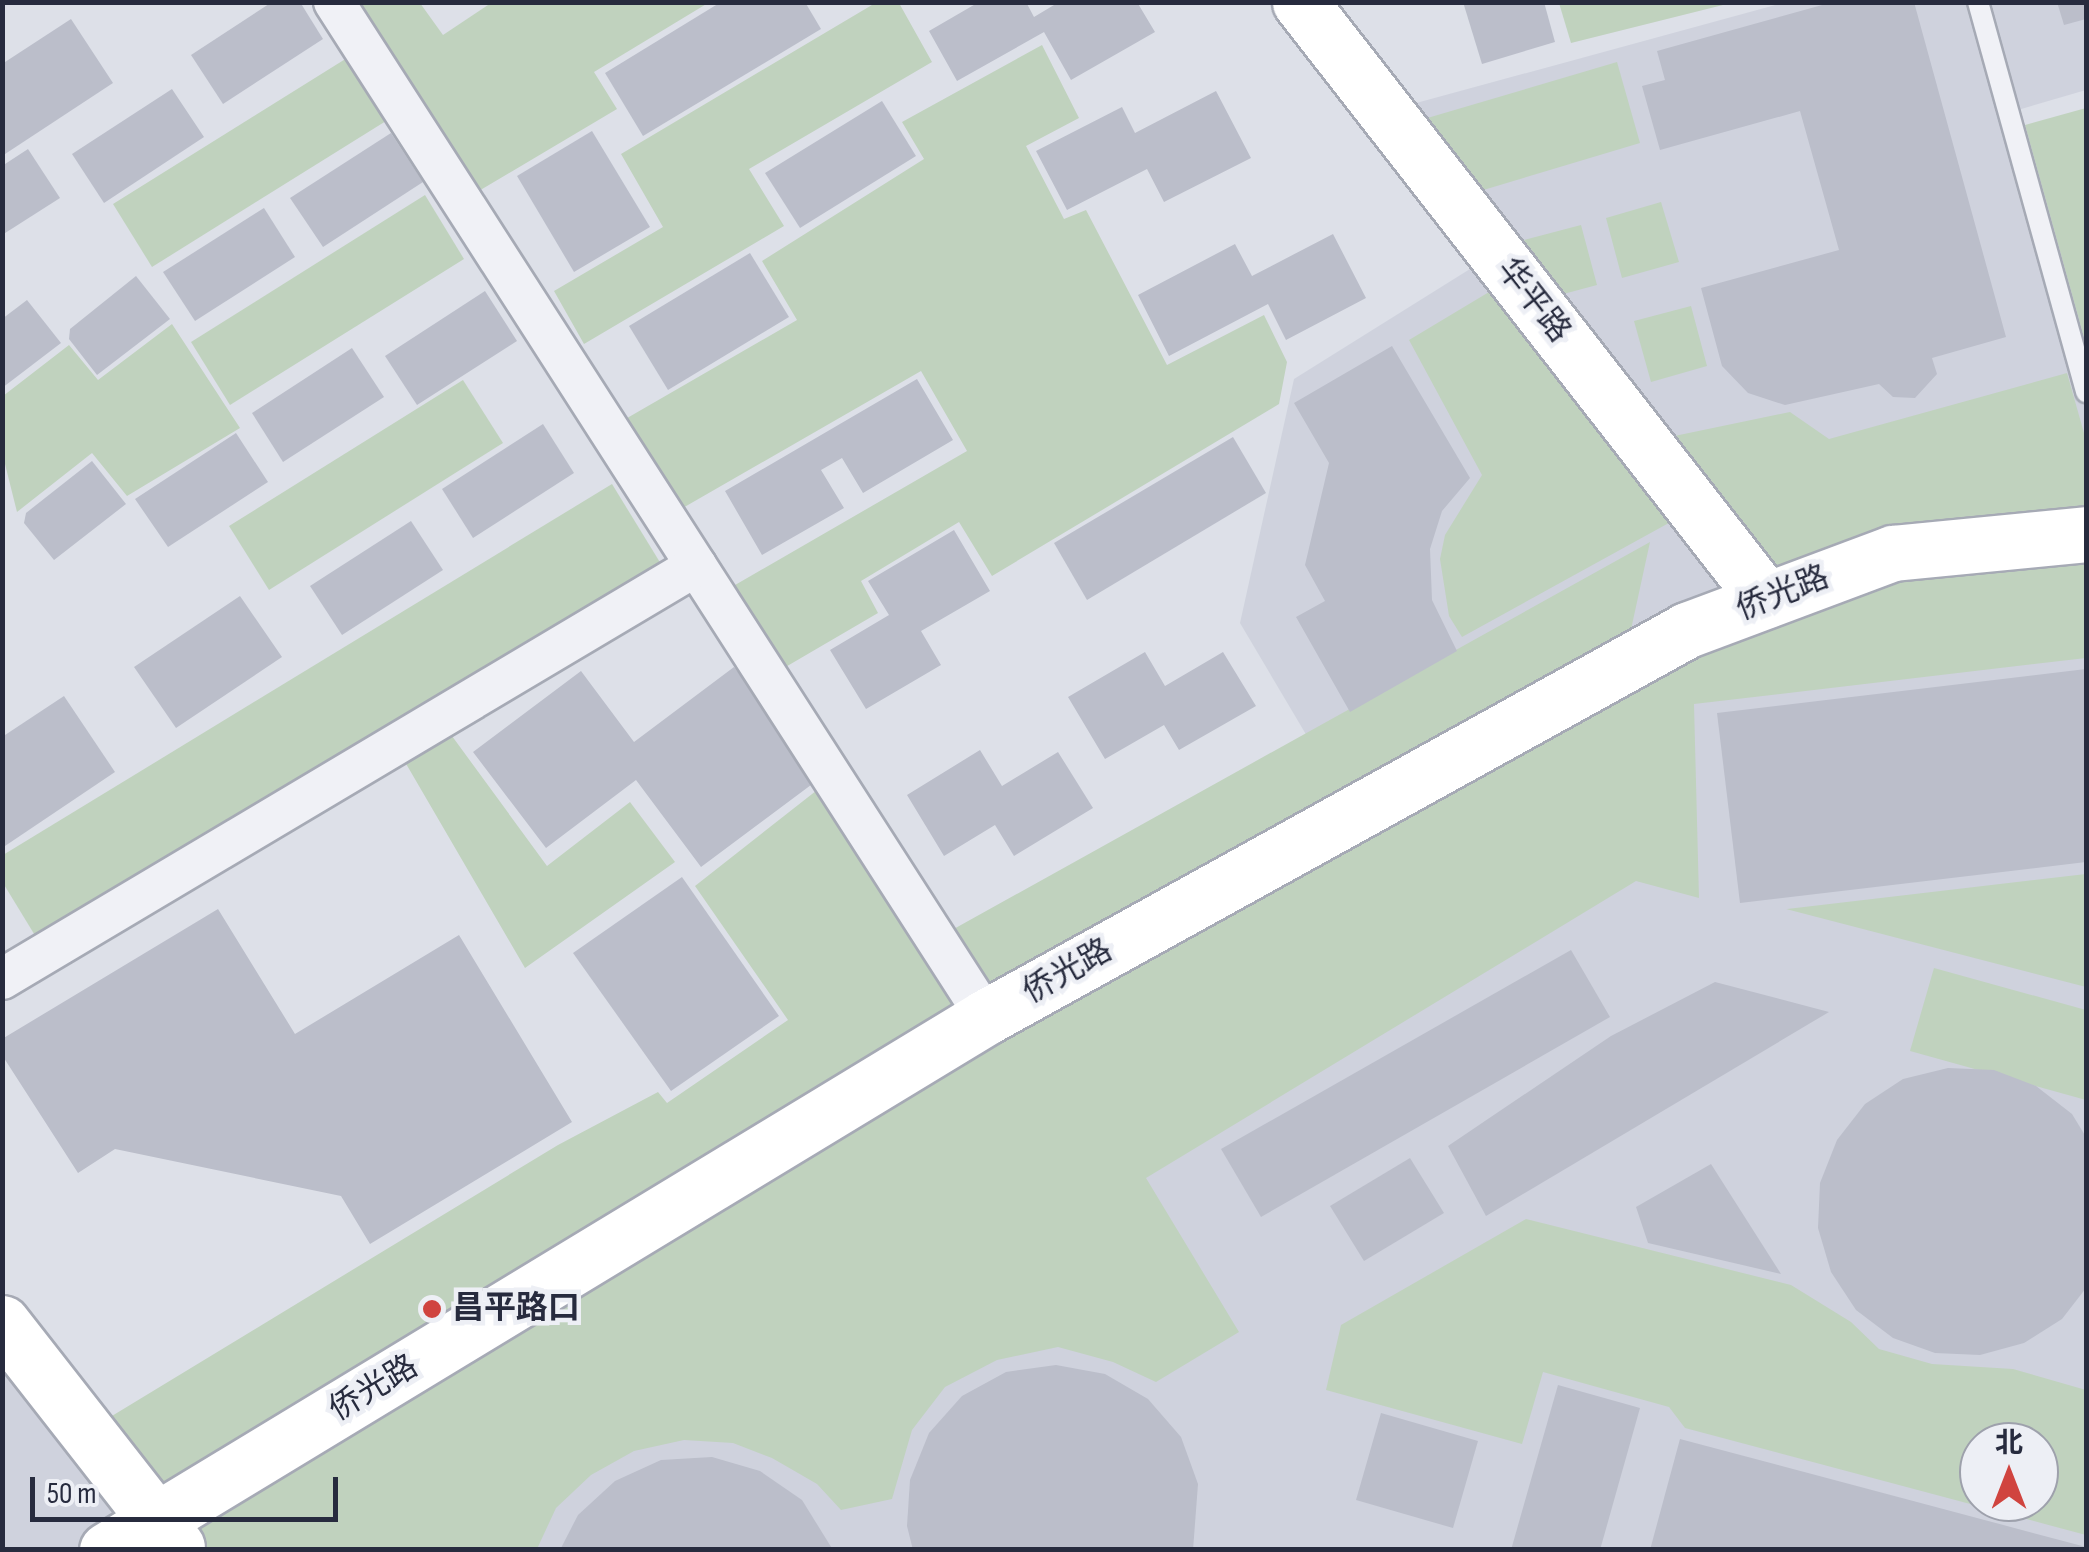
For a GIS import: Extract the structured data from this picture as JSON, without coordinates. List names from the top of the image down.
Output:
{
  "streets": {
    "street": ["华平路", "侨光路"]
  },
  "crossings": [
    ["华平路", "侨光路"]
  ],
  "places": ["昌平路口"],
  "scale_bar": "50 m",
  "north": "top"
}
